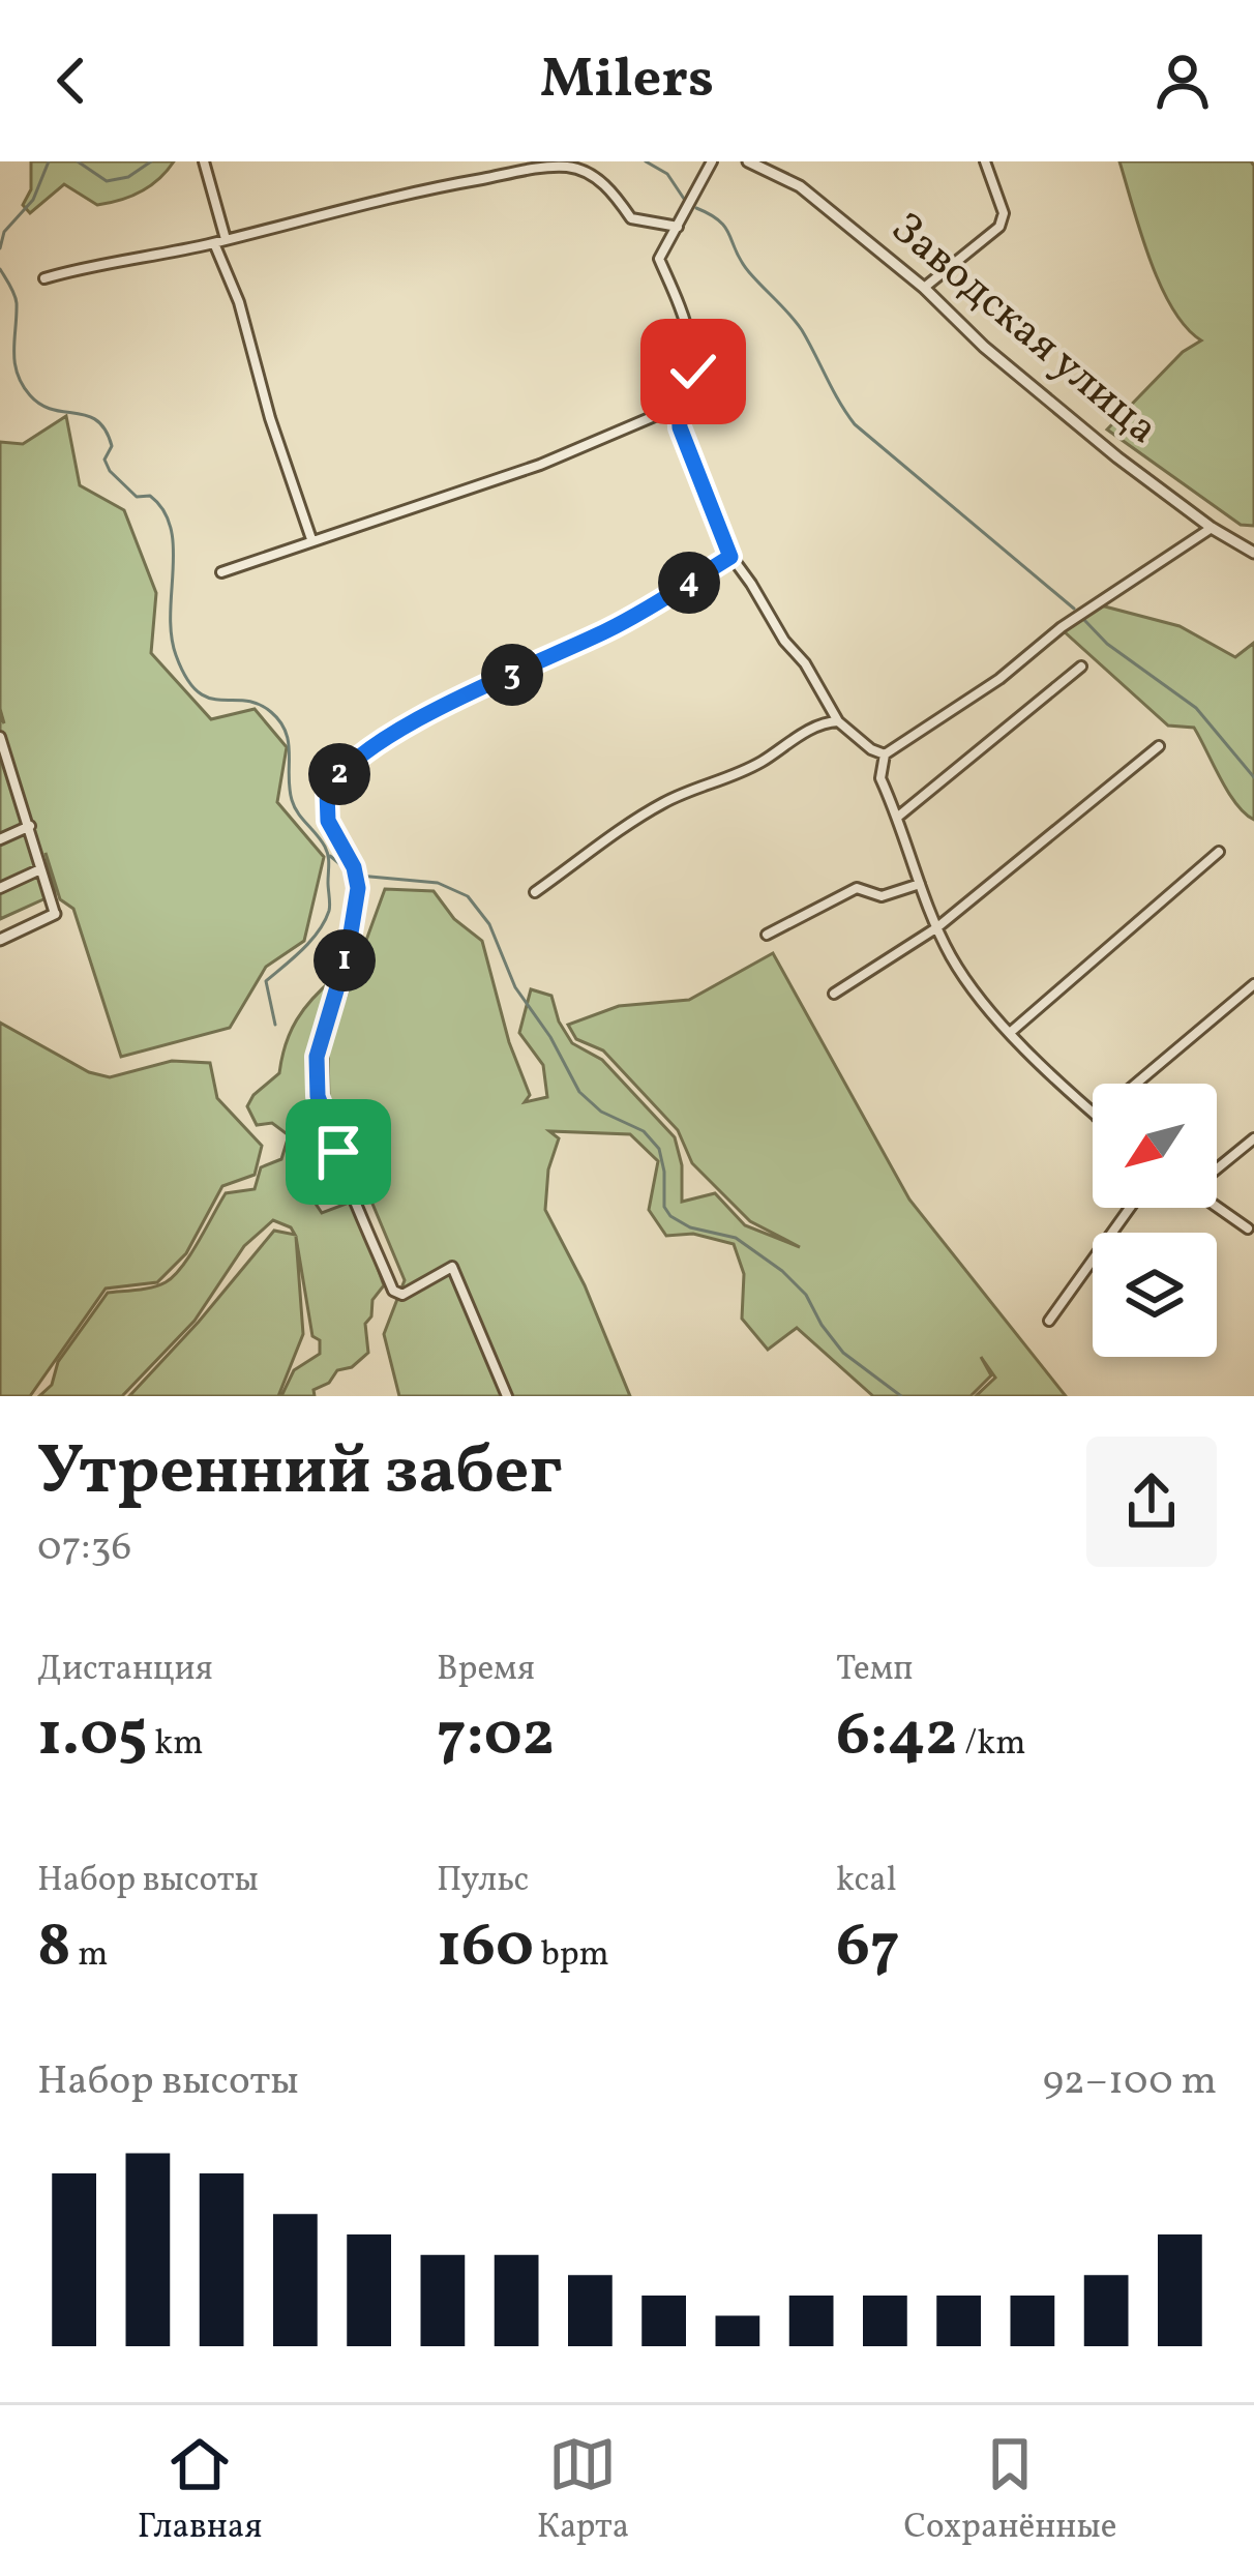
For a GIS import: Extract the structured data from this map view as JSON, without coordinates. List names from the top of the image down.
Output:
{
  "streets": {
    "street": ["Заводская улица"]
  },
  "north": "bottom left",
  "page": {
    "header": "Milers",
    "pins": [
      "4",
      "3",
      "2",
      "1"
    ],
    "heading": ["Утренний забег", "07:36"],
    "stats": [
      ["Дистанция", "1.05 km"],
      ["Время", "7:02"],
      ["Темп", "6:42 /km"],
      ["Набор высоты", "8 m"],
      ["Пульс", "160 bpm"],
      ["kcal", "67"]
    ],
    "chart": ["Набор высоты", "92–100 m"],
    "tabs": ["Главная", "Карта", "Сохранённые"]
  }
}
